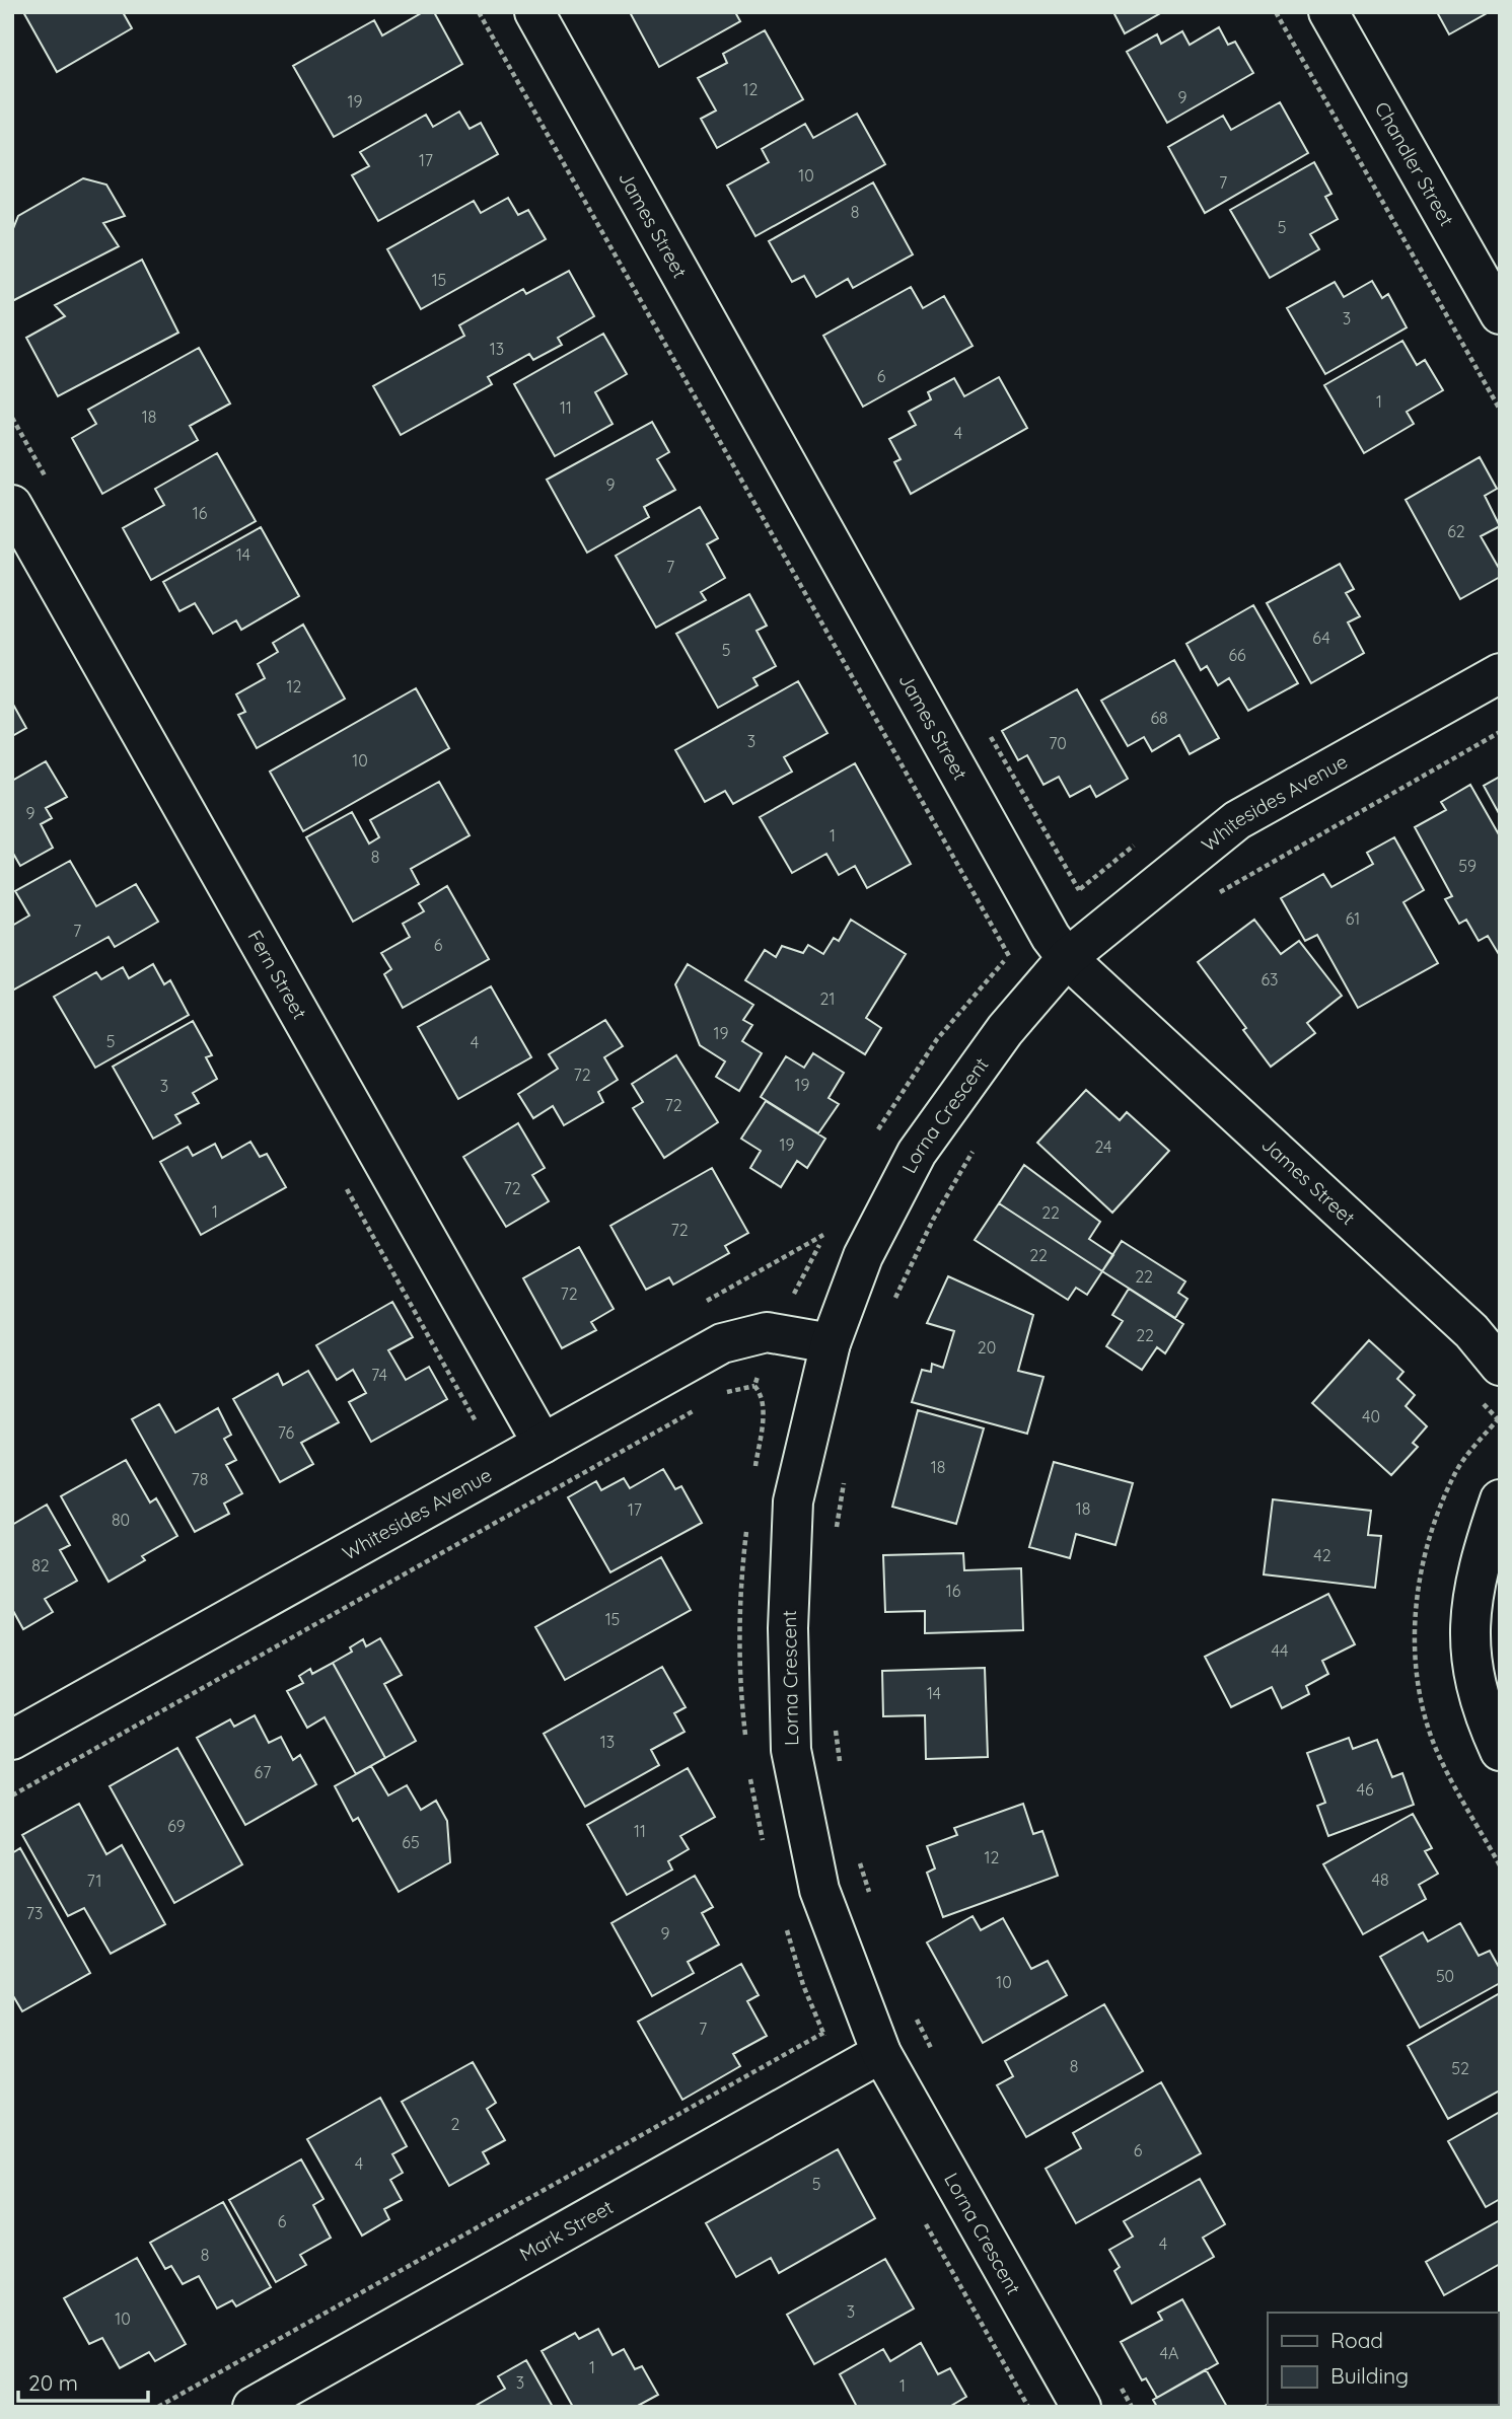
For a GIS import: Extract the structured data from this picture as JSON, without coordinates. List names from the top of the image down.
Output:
{
  "streets": {
    "street": [
      "Chandler Street",
      "James Street",
      "Whitesides Avenue",
      "Fern Street",
      "Lorna Crescent",
      "Mark Street"
    ]
  },
  "crossings": [
    ["James Street", "Whitesides Avenue"],
    ["James Street", "Lorna Crescent"],
    ["Whitesides Avenue", "Fern Street"],
    ["Whitesides Avenue", "Lorna Crescent"],
    ["Lorna Crescent", "Mark Street"]
  ],
  "house_numbers": [
    "12",
    "9",
    "19",
    "17",
    "10",
    "7",
    "8",
    "5",
    "15",
    "3",
    "13",
    "6",
    "1",
    "11",
    "18",
    "4",
    "9",
    "16",
    "62",
    "14",
    "7",
    "64",
    "5",
    "66",
    "12",
    "68",
    "3",
    "70",
    "10",
    "9",
    "1",
    "8",
    "59",
    "61",
    "7",
    "6",
    "63",
    "21",
    "19",
    "5",
    "4",
    "72",
    "19",
    "3",
    "72",
    "19",
    "24",
    "72",
    "1",
    "22",
    "72",
    "22",
    "22",
    "72",
    "22",
    "20",
    "74",
    "40",
    "76",
    "18",
    "78",
    "18",
    "17",
    "80",
    "42",
    "82",
    "16",
    "15",
    "44",
    "14",
    "13",
    "67",
    "46",
    "69",
    "11",
    "65",
    "12",
    "48",
    "71",
    "73",
    "9",
    "50",
    "10",
    "7",
    "8",
    "52",
    "2",
    "6",
    "4",
    "5",
    "6",
    "4",
    "8",
    "3",
    "10",
    "4A",
    "1",
    "3",
    "1"
  ],
  "legend": ["Road", "Building"],
  "scale_bar": "20 m"
}
